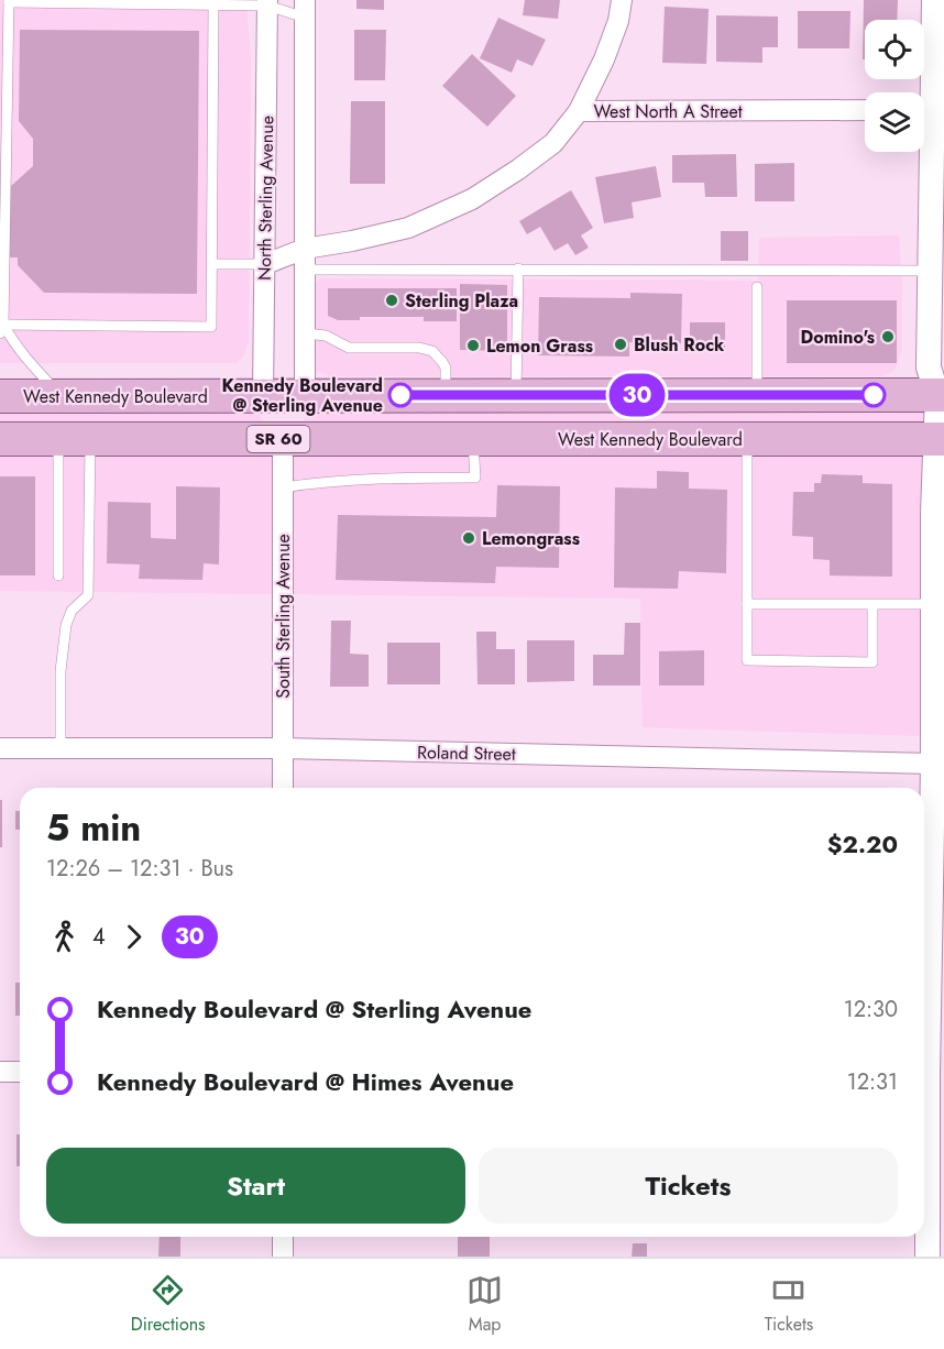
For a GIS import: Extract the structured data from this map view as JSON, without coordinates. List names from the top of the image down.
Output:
{
  "streets": {
    "main road": ["West Kennedy Boulevard", "SR 60"],
    "street": [
      "West North A Street",
      "North Sterling Avenue",
      "South Sterling Avenue",
      "Roland Street"
    ]
  },
  "crossings": [
    ["West North A Street", "North Sterling Avenue"],
    ["North Sterling Avenue", "West Kennedy Boulevard"],
    ["West Kennedy Boulevard", "South Sterling Avenue"],
    ["South Sterling Avenue", "Roland Street"]
  ],
  "places": [
    "Sterling Plaza",
    "Domino's",
    "Blush Rock",
    "Lemon Grass",
    "Kennedy Boulevard @ Sterling Avenue",
    "Lemongrass"
  ],
  "lines": ["bus line 30"],
  "page": {
    "on_map": "30",
    "heading": ["5 min", "12:26 – 12:31 · Bus", "$2.20"],
    "legs": ["4", "30"],
    "list": [
      {
        "name": "Kennedy Boulevard @ Sterling Avenue",
        "value": "12:30"
      },
      {
        "name": "Kennedy Boulevard @ Himes Avenue",
        "value": "12:31"
      }
    ],
    "buttons": ["Start", "Tickets"],
    "tabs": ["Directions", "Map", "Tickets"]
  }
}
